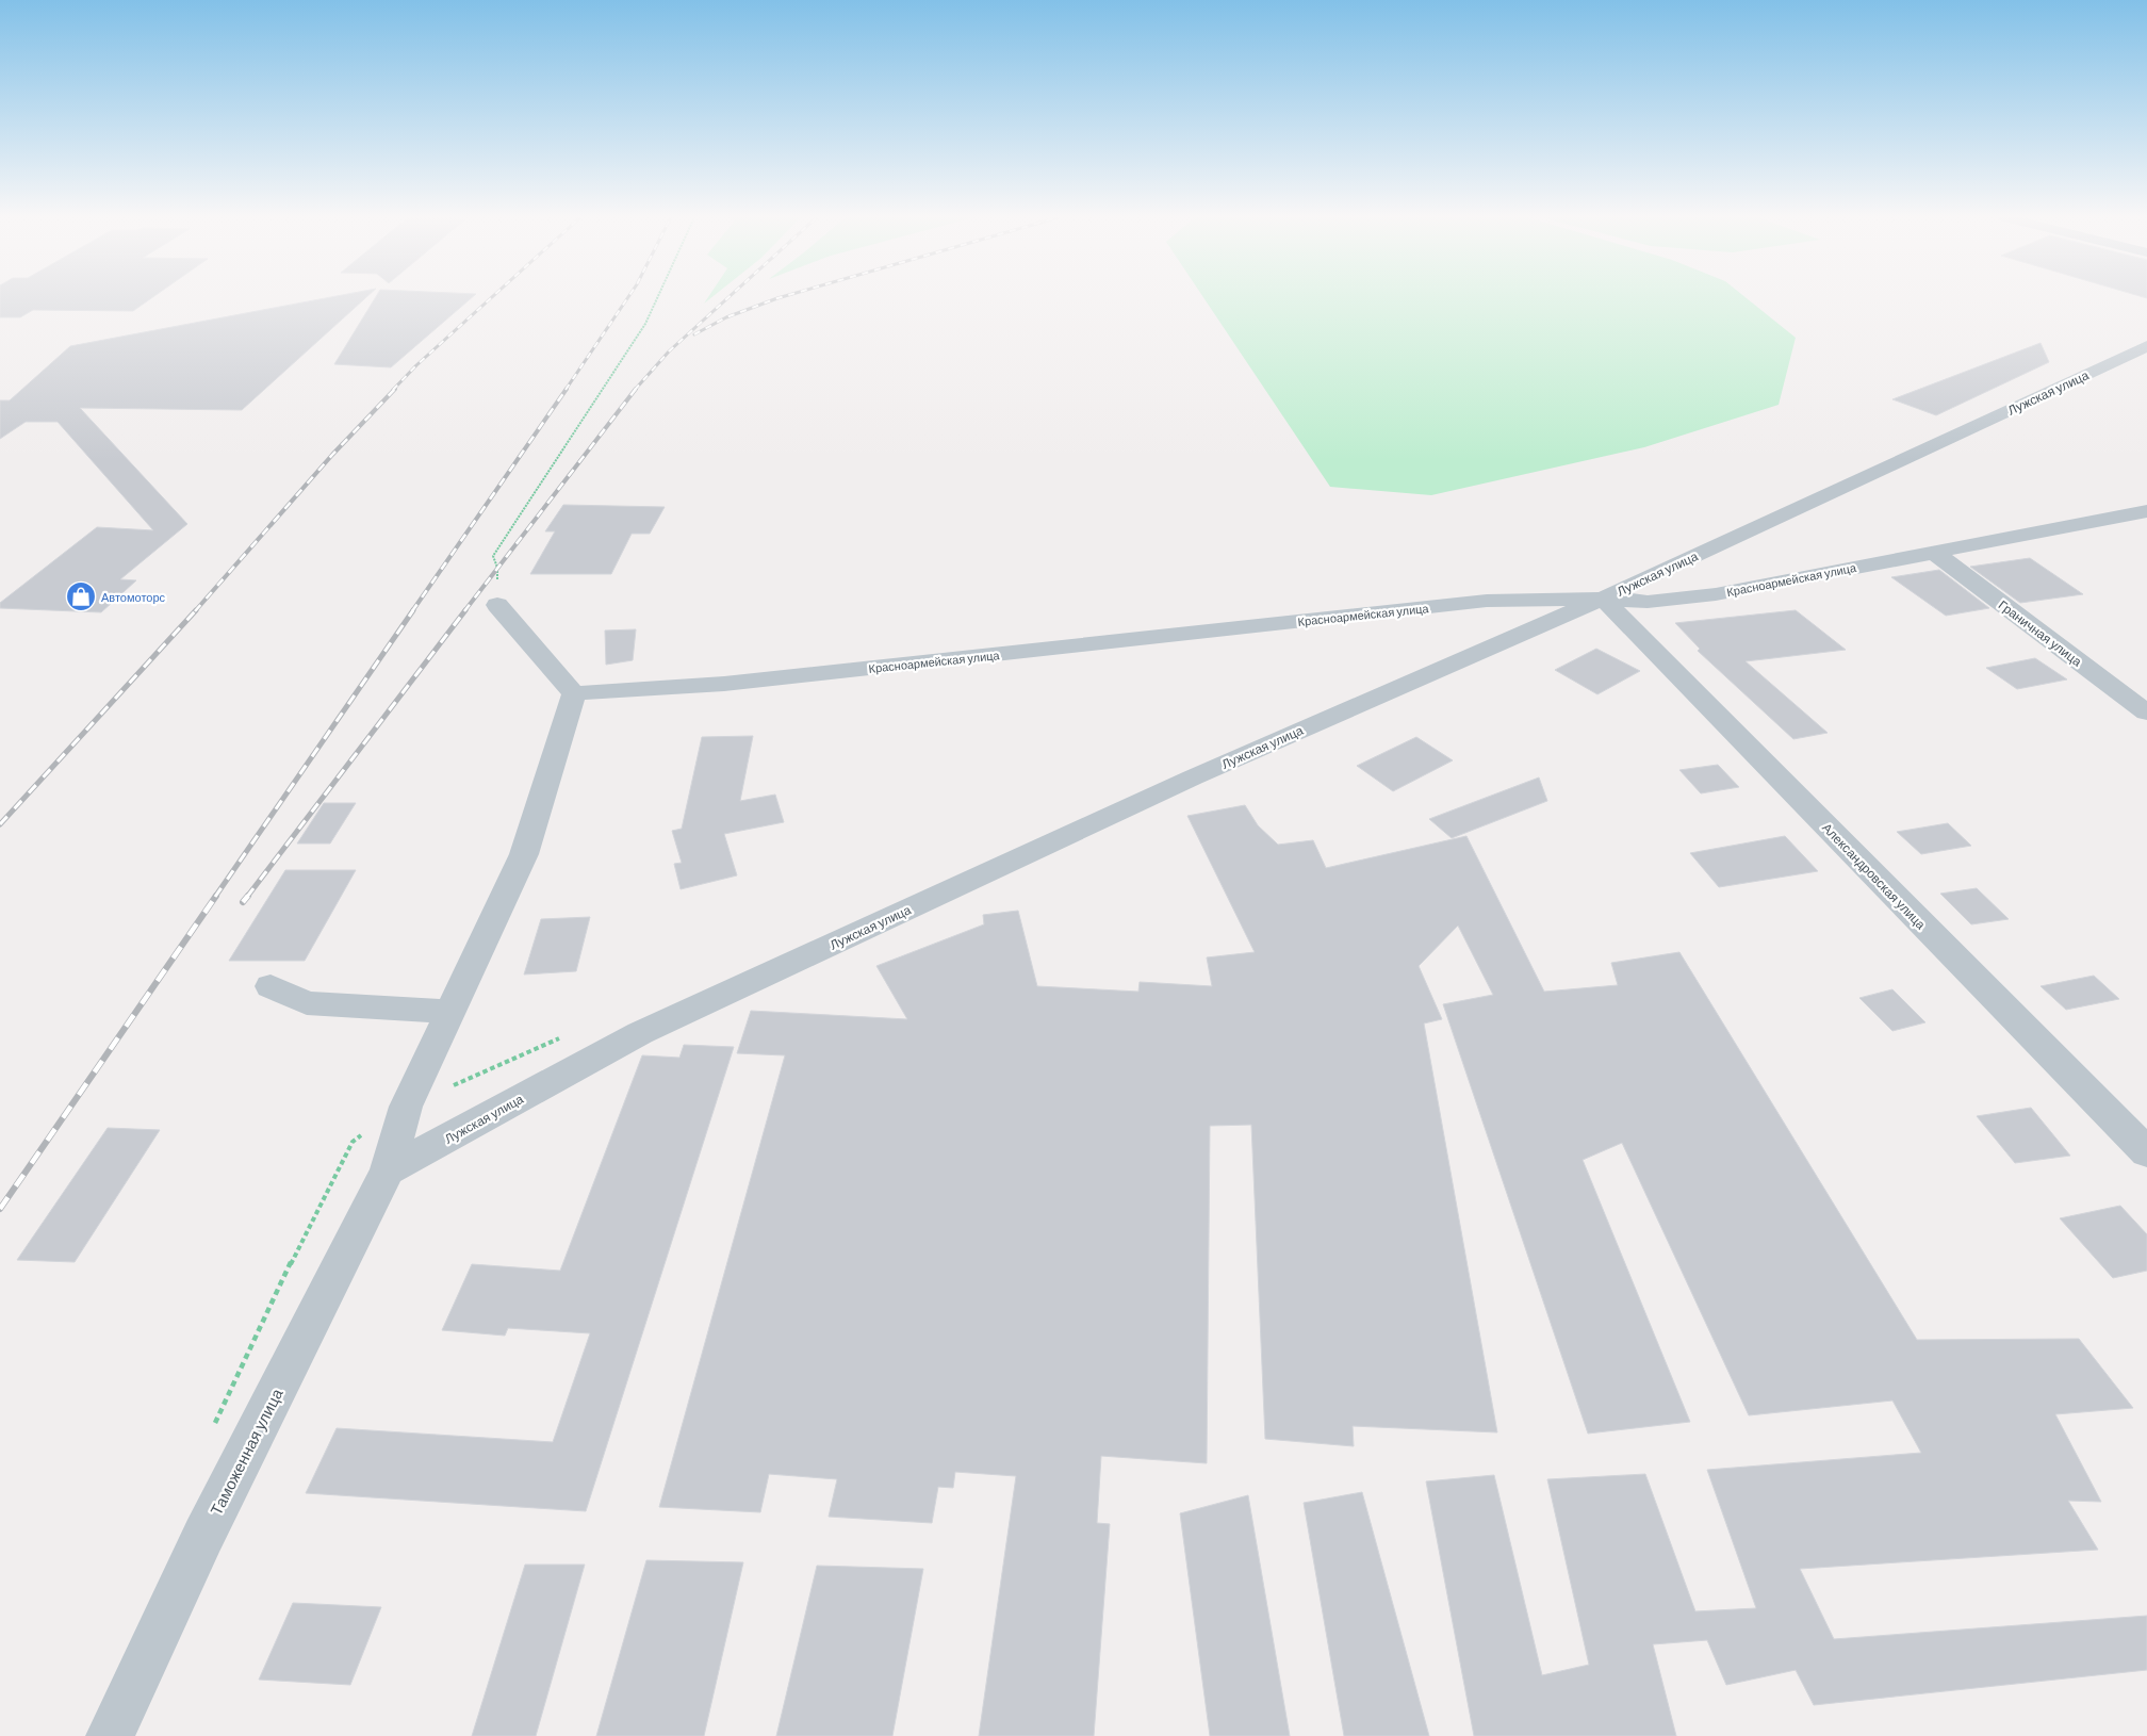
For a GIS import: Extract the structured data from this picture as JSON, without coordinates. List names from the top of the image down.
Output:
{
  "streets": {
    "street": [
      "Лужская улица",
      "Красноармейская улица",
      "Граничная улица",
      "Александровская улица",
      "Таможенная улица"
    ]
  },
  "crossings": [
    ["Лужская улица", "Красноармейская улица"],
    ["Лужская улица", "Александровская улица"],
    ["Лужская улица", "Таможенная улица"],
    ["Красноармейская улица", "Граничная улица"],
    ["Красноармейская улица", "Александровская улица"],
    ["Красноармейская улица", "Таможенная улица"]
  ],
  "places": {
    "shop": ["Автомоторс"]
  }
}
